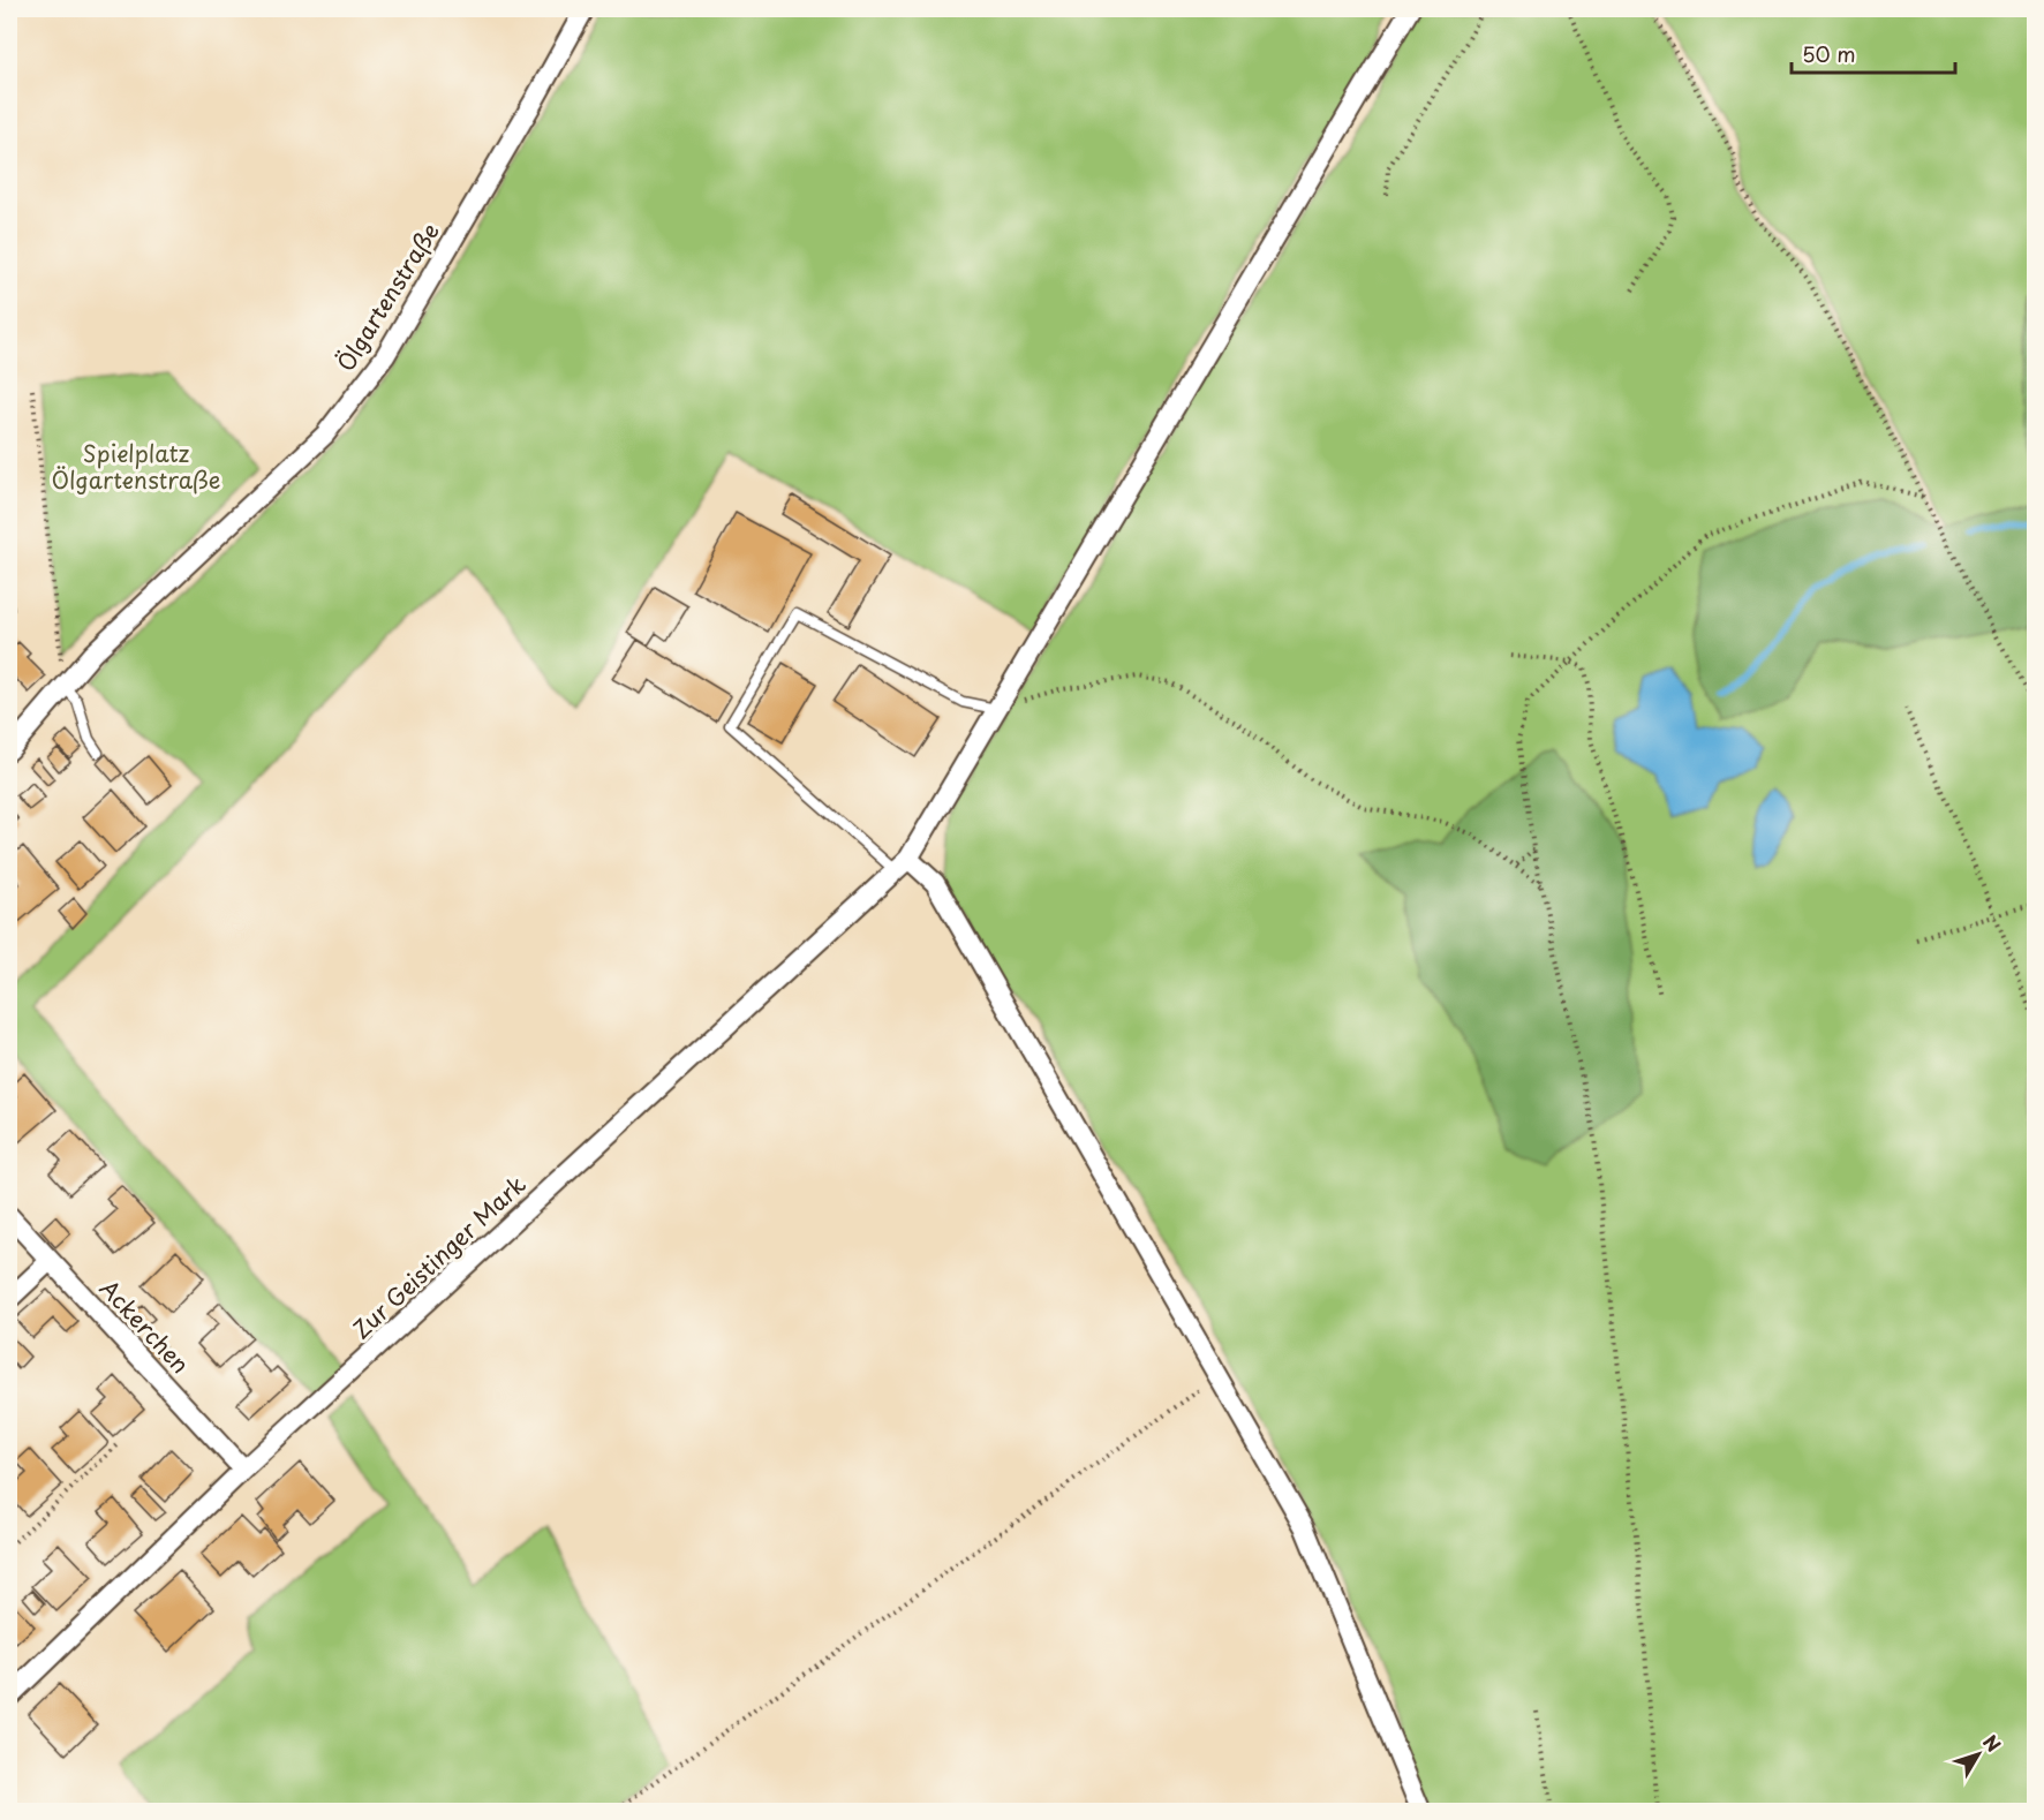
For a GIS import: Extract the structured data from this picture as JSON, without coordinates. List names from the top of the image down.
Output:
{
  "streets": {
    "street": ["Ölgartenstraße", "Zur Geistinger Mark", "Ackerchen"]
  },
  "crossings": [
    ["Zur Geistinger Mark", "Ackerchen"]
  ],
  "parks": ["Spielplatz Ölgartenstraße"],
  "scale_bar": "50 m",
  "north": "top right"
}
